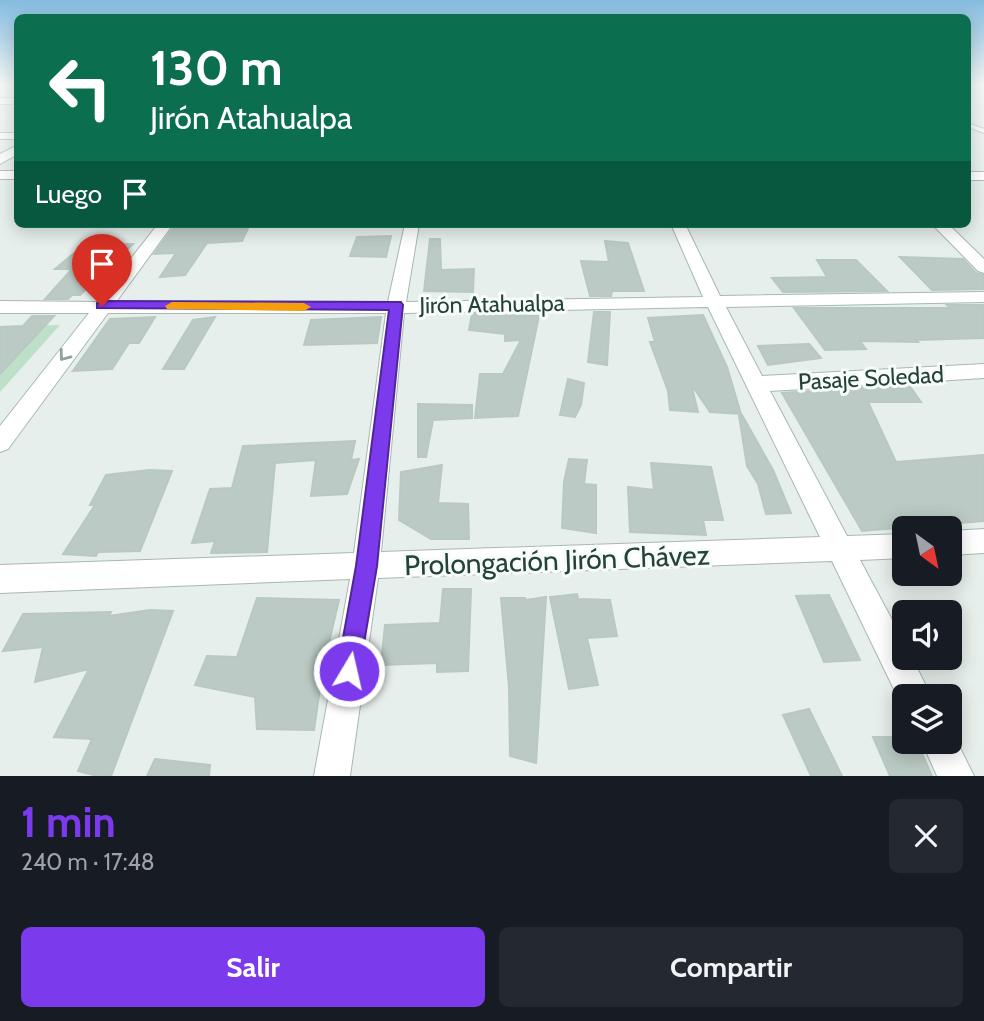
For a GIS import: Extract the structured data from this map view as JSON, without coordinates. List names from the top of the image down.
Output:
{
  "streets": {
    "street": ["Jirón Atahualpa", "Pasaje Soledad", "Prolongación Jirón Chávez"]
  },
  "north": "bottom right",
  "page": {
    "turn": ["130 m", "Jirón Atahualpa"],
    "then": "Luego",
    "heading": ["1 min", "240 m · 17:48"],
    "buttons": ["Salir", "Compartir"]
  }
}
